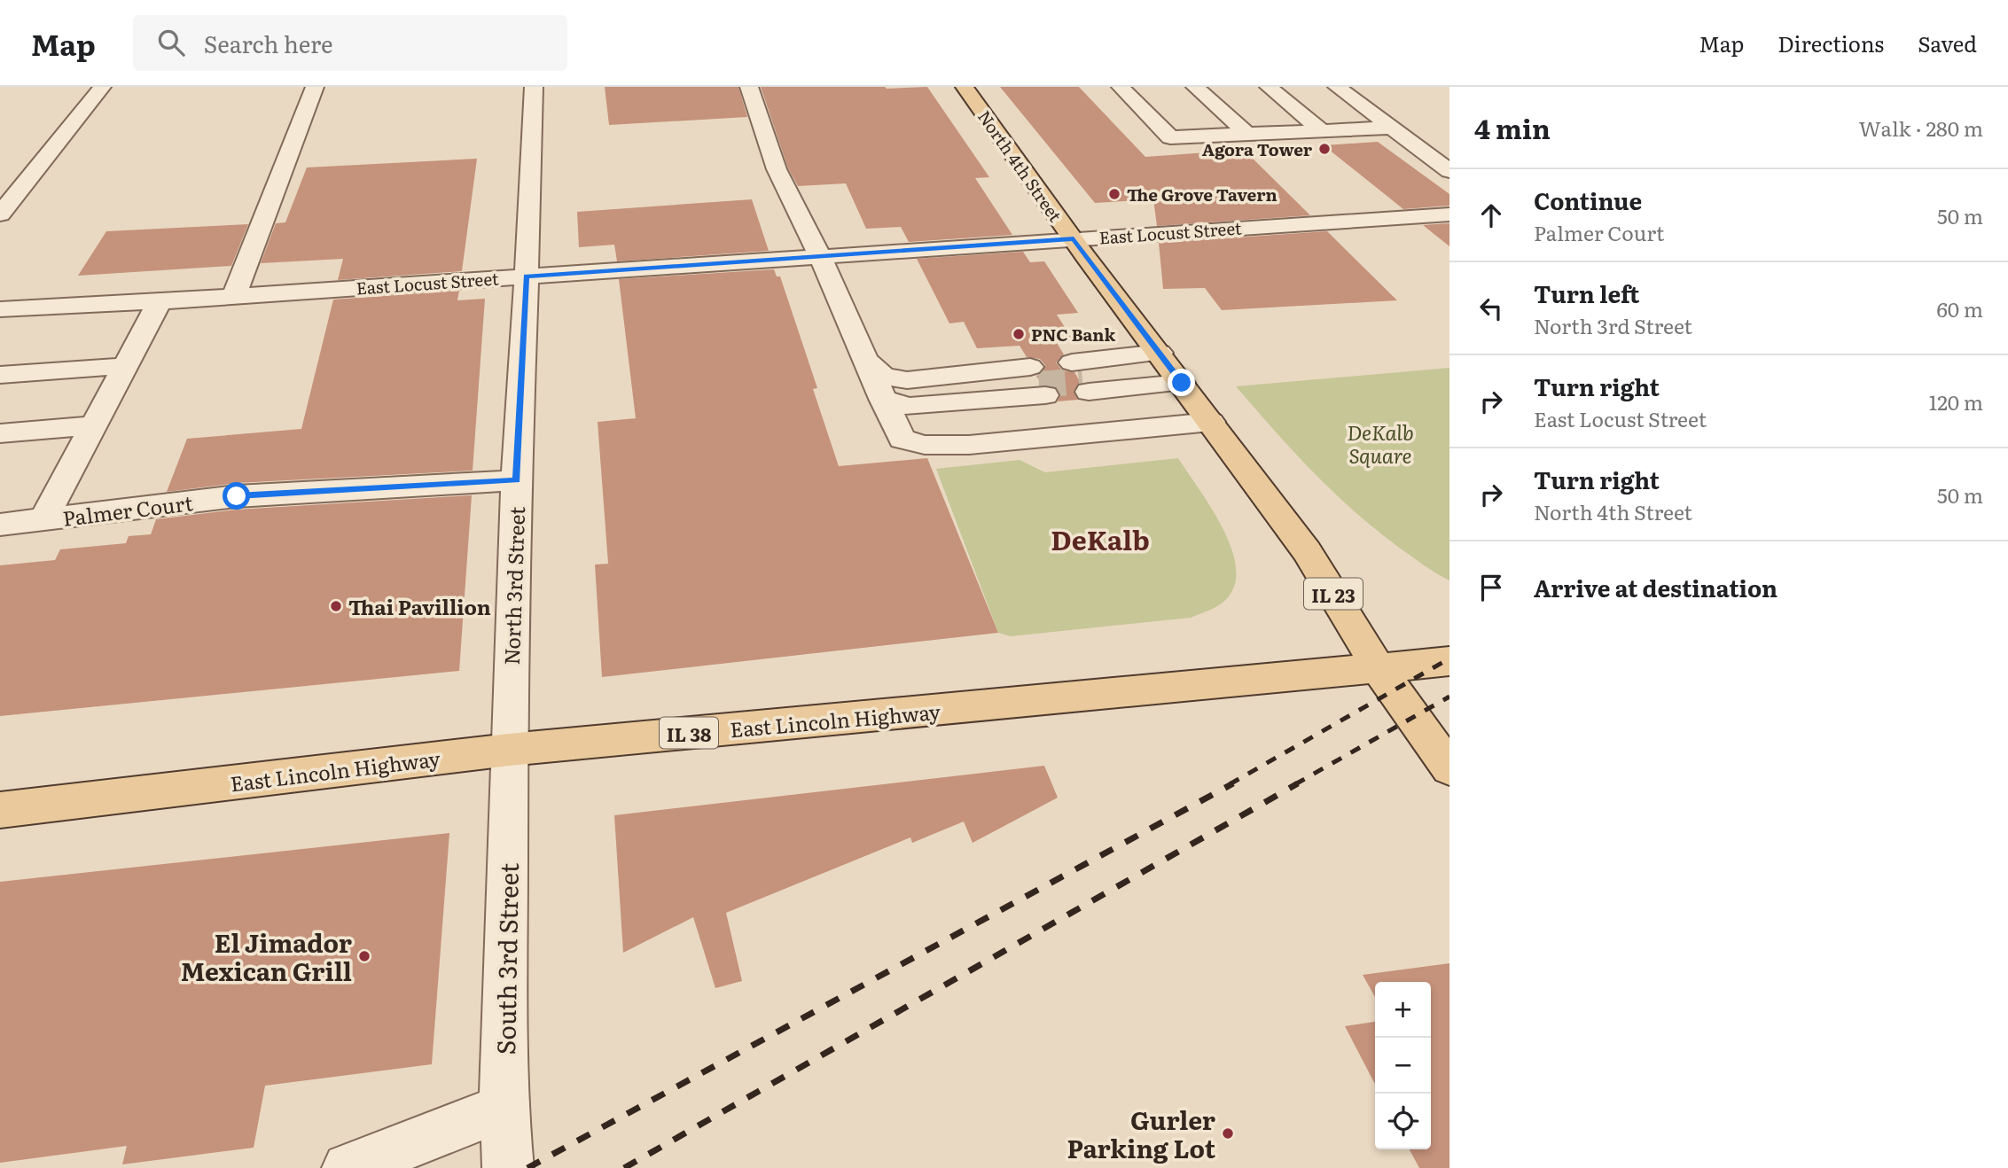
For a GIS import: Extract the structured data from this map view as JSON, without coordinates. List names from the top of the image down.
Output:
{
  "streets": {
    "main road": [
      "North 4th Street",
      "IL 23",
      "East Lincoln Highway",
      "IL 38"
    ],
    "street": [
      "East Locust Street",
      "Palmer Court",
      "North 3rd Street",
      "South 3rd Street"
    ]
  },
  "crossings": [
    ["North 4th Street", "East Locust Street"],
    ["North 4th Street", "IL 23"],
    ["East Locust Street", "North 3rd Street"],
    ["Palmer Court", "North 3rd Street"],
    ["North 3rd Street", "East Lincoln Highway"],
    ["North 3rd Street", "South 3rd Street"],
    ["IL 23", "East Lincoln Highway"],
    ["East Lincoln Highway", "South 3rd Street"]
  ],
  "districts": ["DeKalb"],
  "parks": ["DeKalb Square"],
  "places": [
    "Agora Tower",
    "The Grove Tavern",
    "PNC Bank",
    "Thai Pavillion",
    "El Jimador Mexican Grill",
    "Gurler Parking Lot"
  ],
  "page": {
    "header": "Map",
    "search": "Search here",
    "nav": ["Map", "Directions", "Saved"],
    "heading": ["4 min", "Walk · 280 m"],
    "list": [
      ["Continue", "Palmer Court", "50 m"],
      ["Turn left", "North 3rd Street", "60 m"],
      ["Turn right", "East Locust Street", "120 m"],
      ["Turn right", "North 4th Street", "50 m"],
      "Arrive at destination"
    ],
    "map_buttons": ["+", "−"]
  }
}
